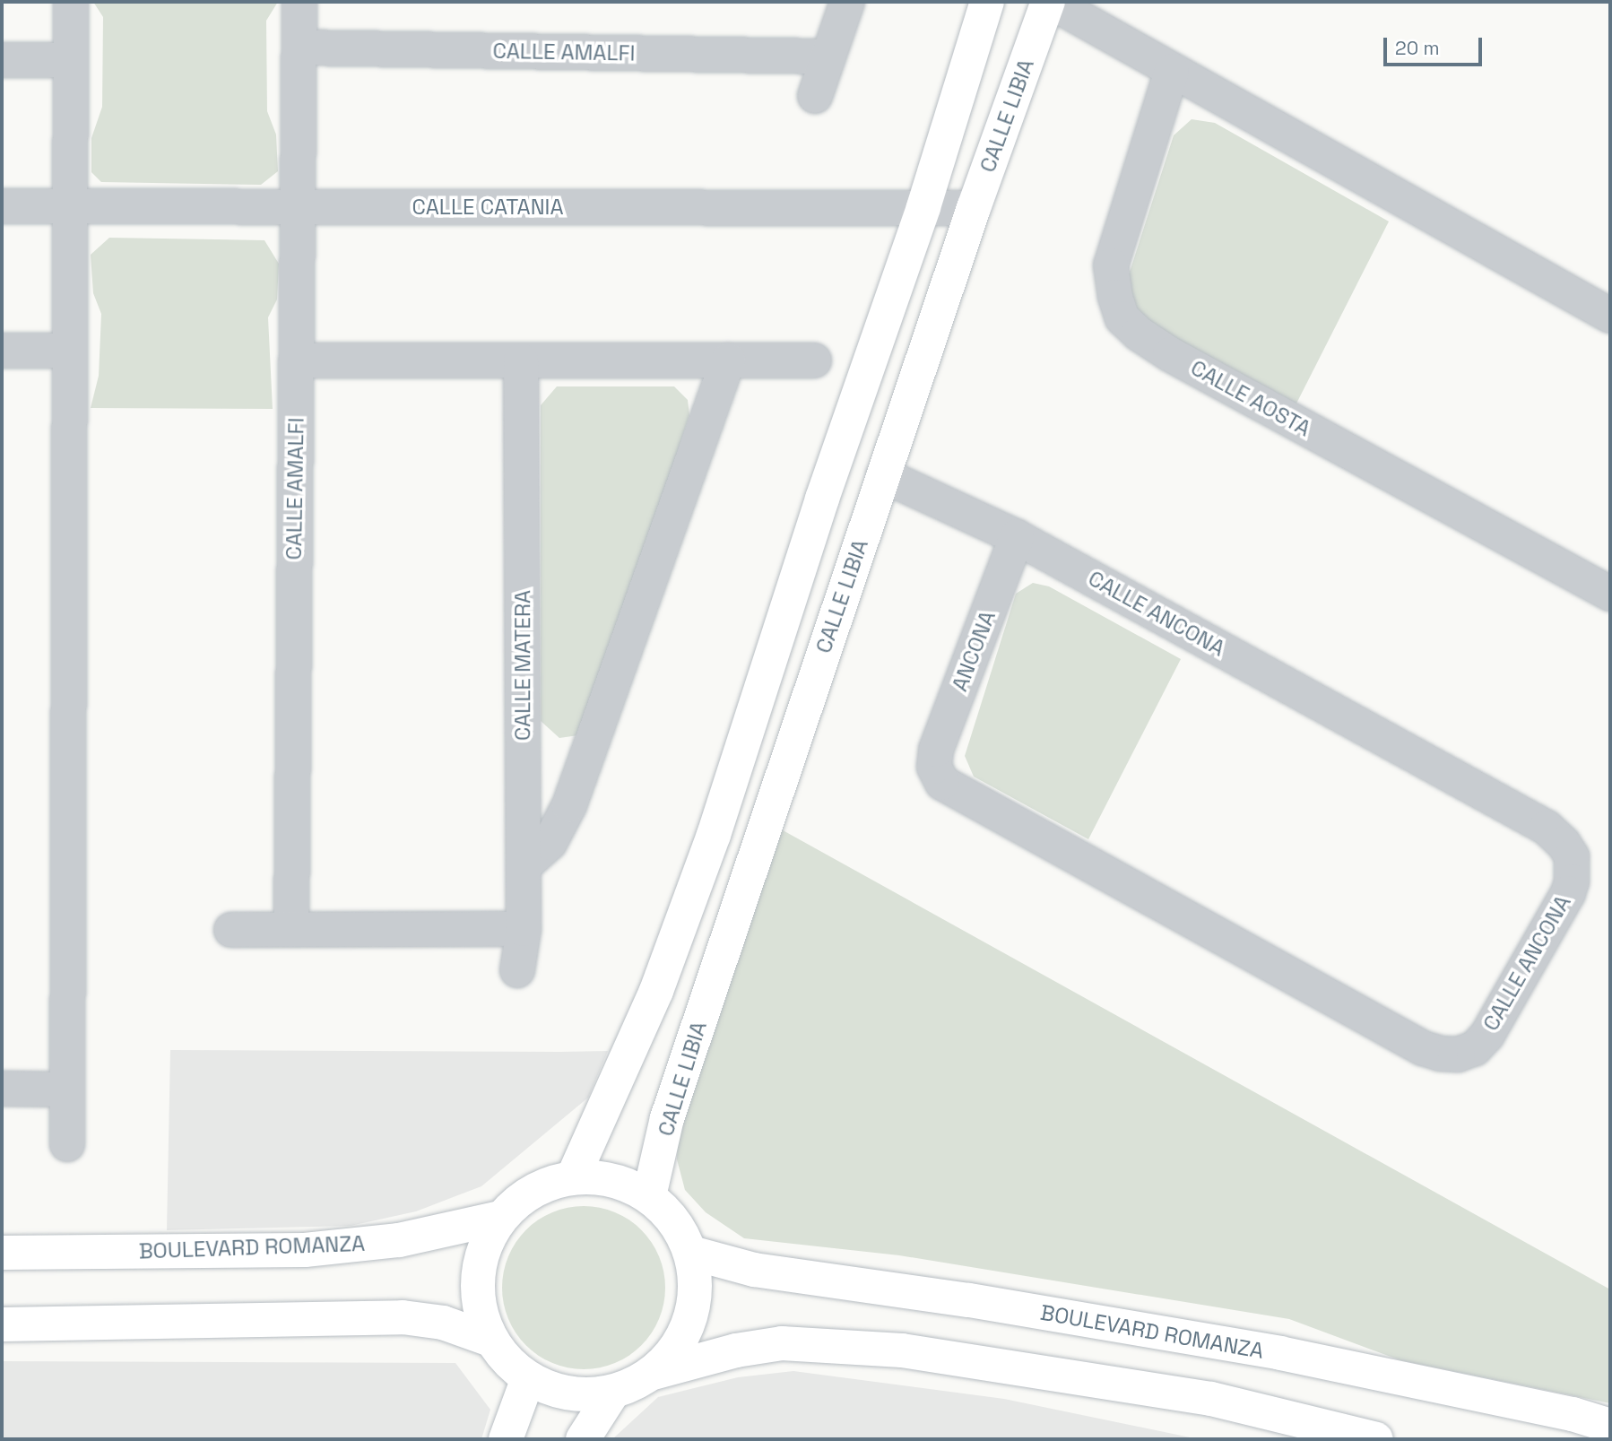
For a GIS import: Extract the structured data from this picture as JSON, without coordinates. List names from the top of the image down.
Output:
{
  "streets": {
    "main road": ["CALLE LIBIA", "BOULEVARD ROMANZA"],
    "street": [
      "CALLE AMALFI",
      "CALLE CATANIA",
      "CALLE AOSTA",
      "CALLE ANCONA",
      "ANCONA",
      "CALLE MATERA"
    ]
  },
  "crossings": [
    ["CALLE AMALFI", "CALLE CATANIA"],
    ["CALLE LIBIA", "CALLE CATANIA"],
    ["CALLE LIBIA", "CALLE ANCONA"],
    ["CALLE LIBIA", "BOULEVARD ROMANZA"],
    ["CALLE ANCONA", "ANCONA"]
  ],
  "scale_bar": "20 m"
}
